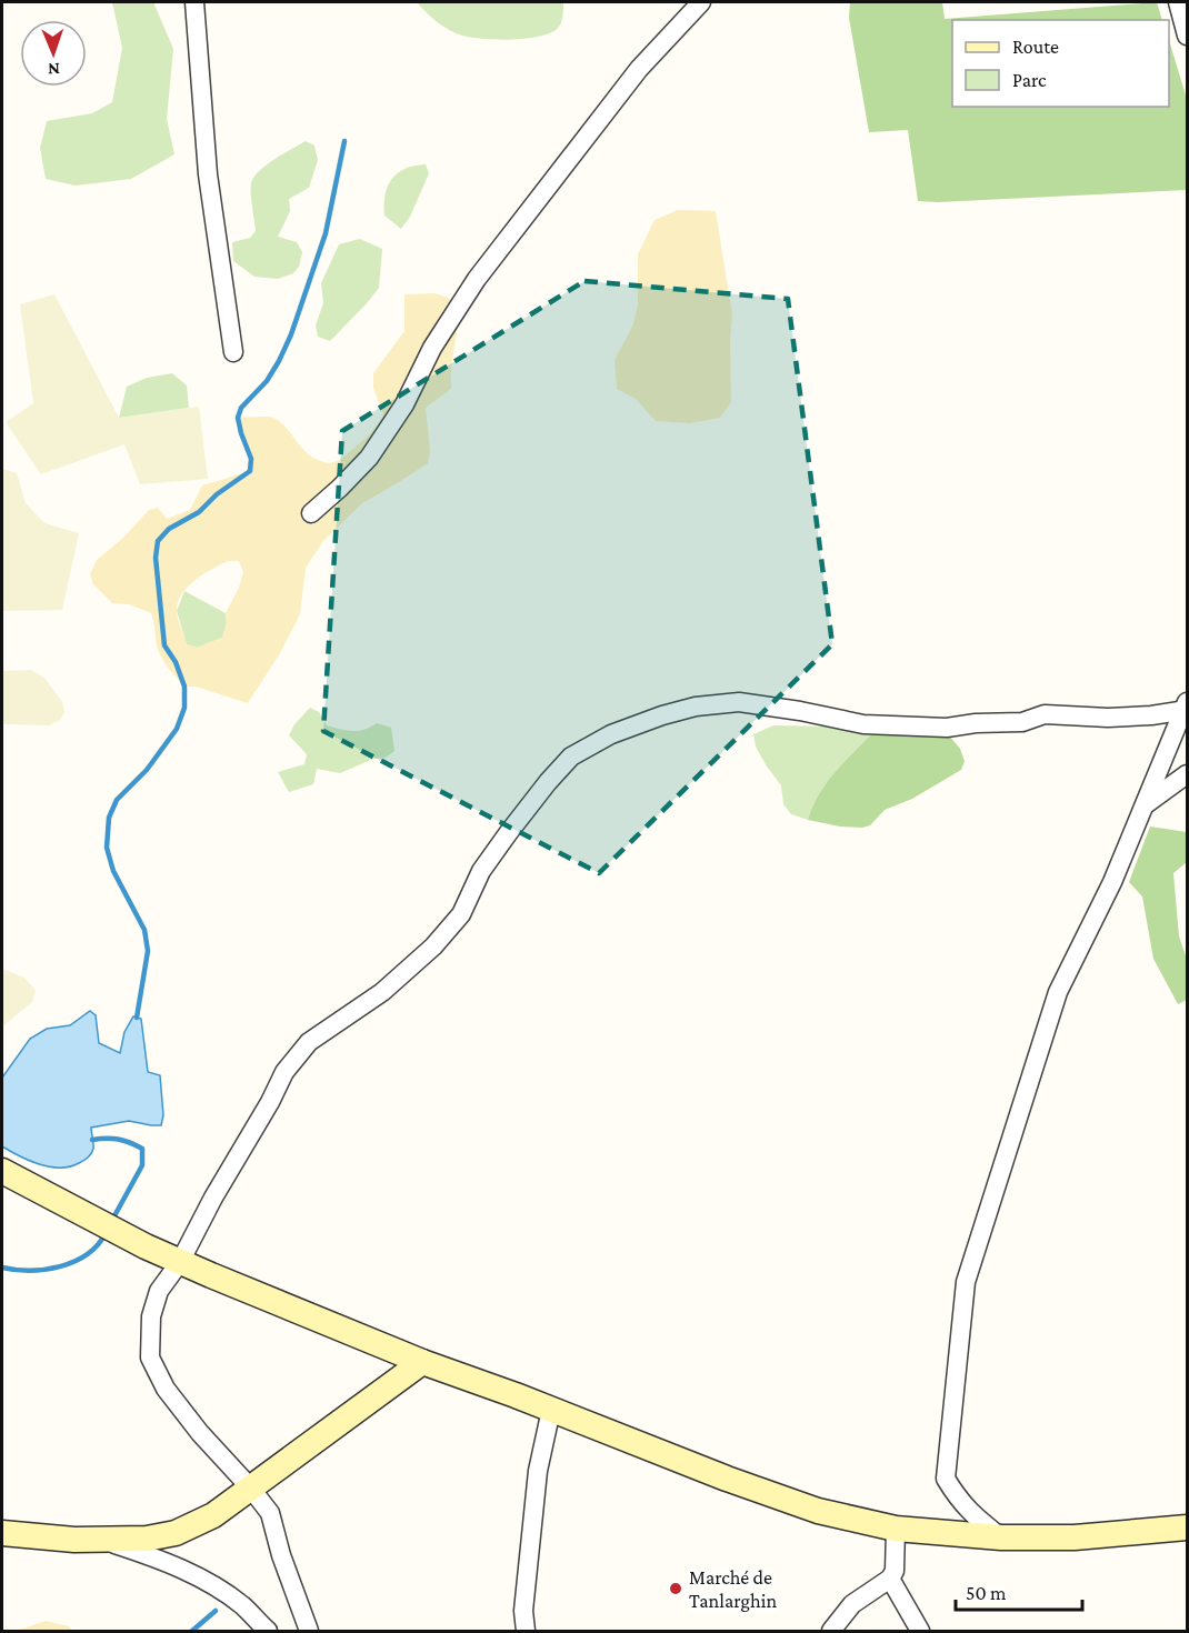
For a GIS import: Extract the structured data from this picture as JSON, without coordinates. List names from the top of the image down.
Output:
{
  "places": ["Marché de Tanlarghin"],
  "legend": ["Route", "Parc"],
  "scale_bar": "50 m",
  "north": "bottom"
}
